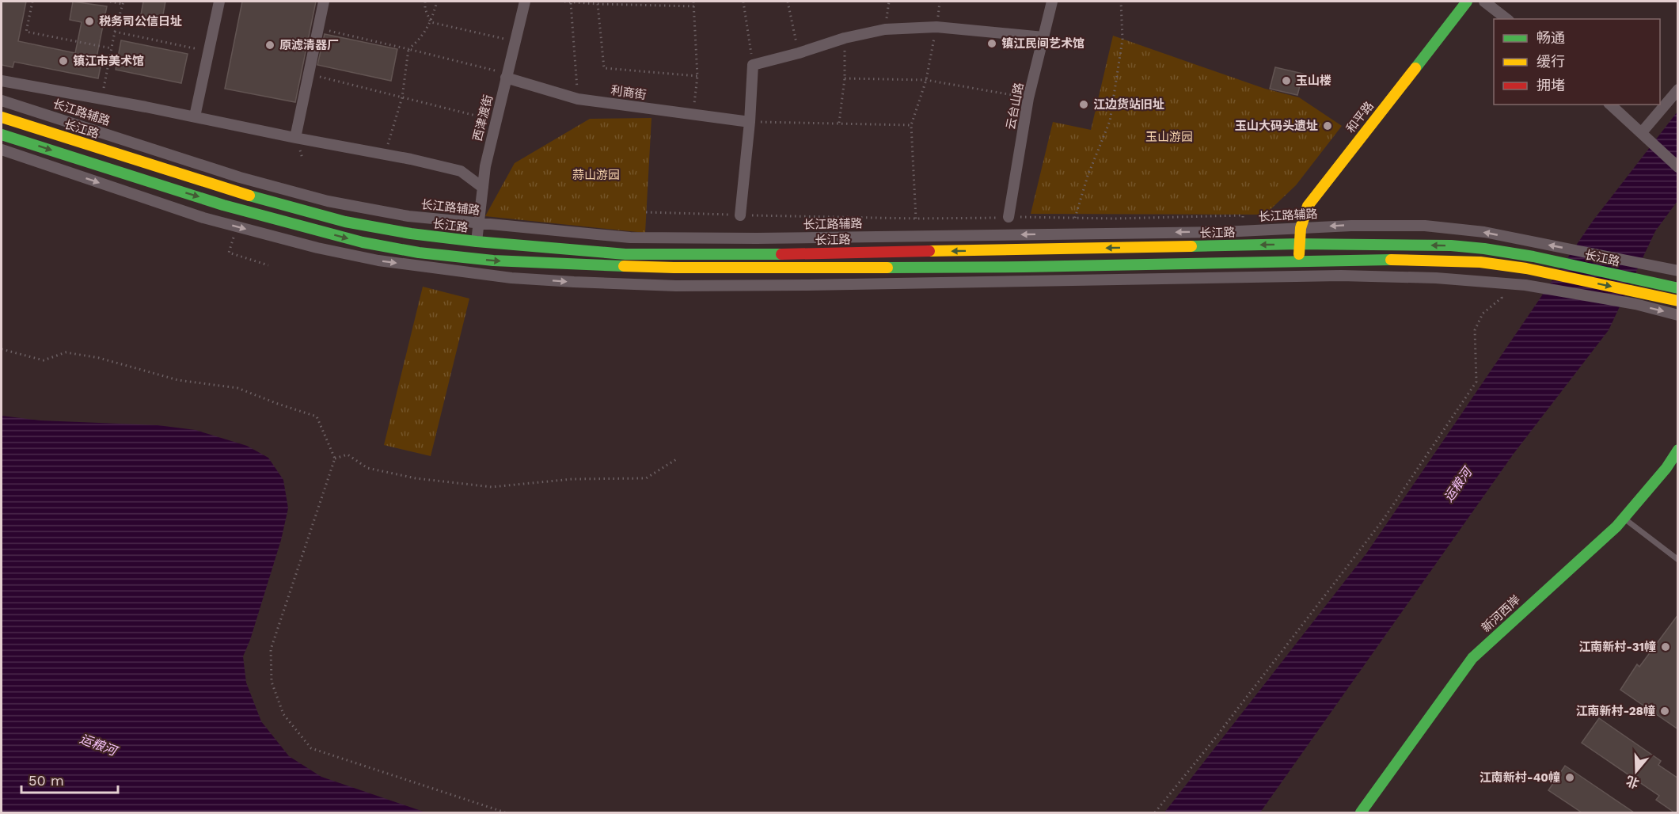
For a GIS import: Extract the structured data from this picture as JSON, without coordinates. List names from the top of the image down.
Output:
{
  "streets": {
    "main road": ["和平路", "长江路", "新河西岸"],
    "street": [
      "利商街",
      "云台山路",
      "长江路辅路",
      "西津渡街"
    ]
  },
  "crossings": [
    ["利商街", "西津渡街"],
    ["长江路辅路", "和平路"],
    ["长江路辅路", "西津渡街"],
    ["和平路", "长江路"],
    ["西津渡街", "长江路"]
  ],
  "water": ["运粮河"],
  "parks": ["玉山游园", "蒜山游园"],
  "places": [
    "税务司公信日址",
    "镇江民间艺术馆",
    "原滤清器厂",
    "镇江市美术馆",
    "玉山楼",
    "江边货站旧址",
    "玉山大码头遗址",
    "江南新村-31幢",
    "江南新村-28幢",
    "江南新村-40幢"
  ],
  "legend": ["畅通", "缓行", "拥堵"],
  "scale_bar": "50 m",
  "north": "bottom"
}
